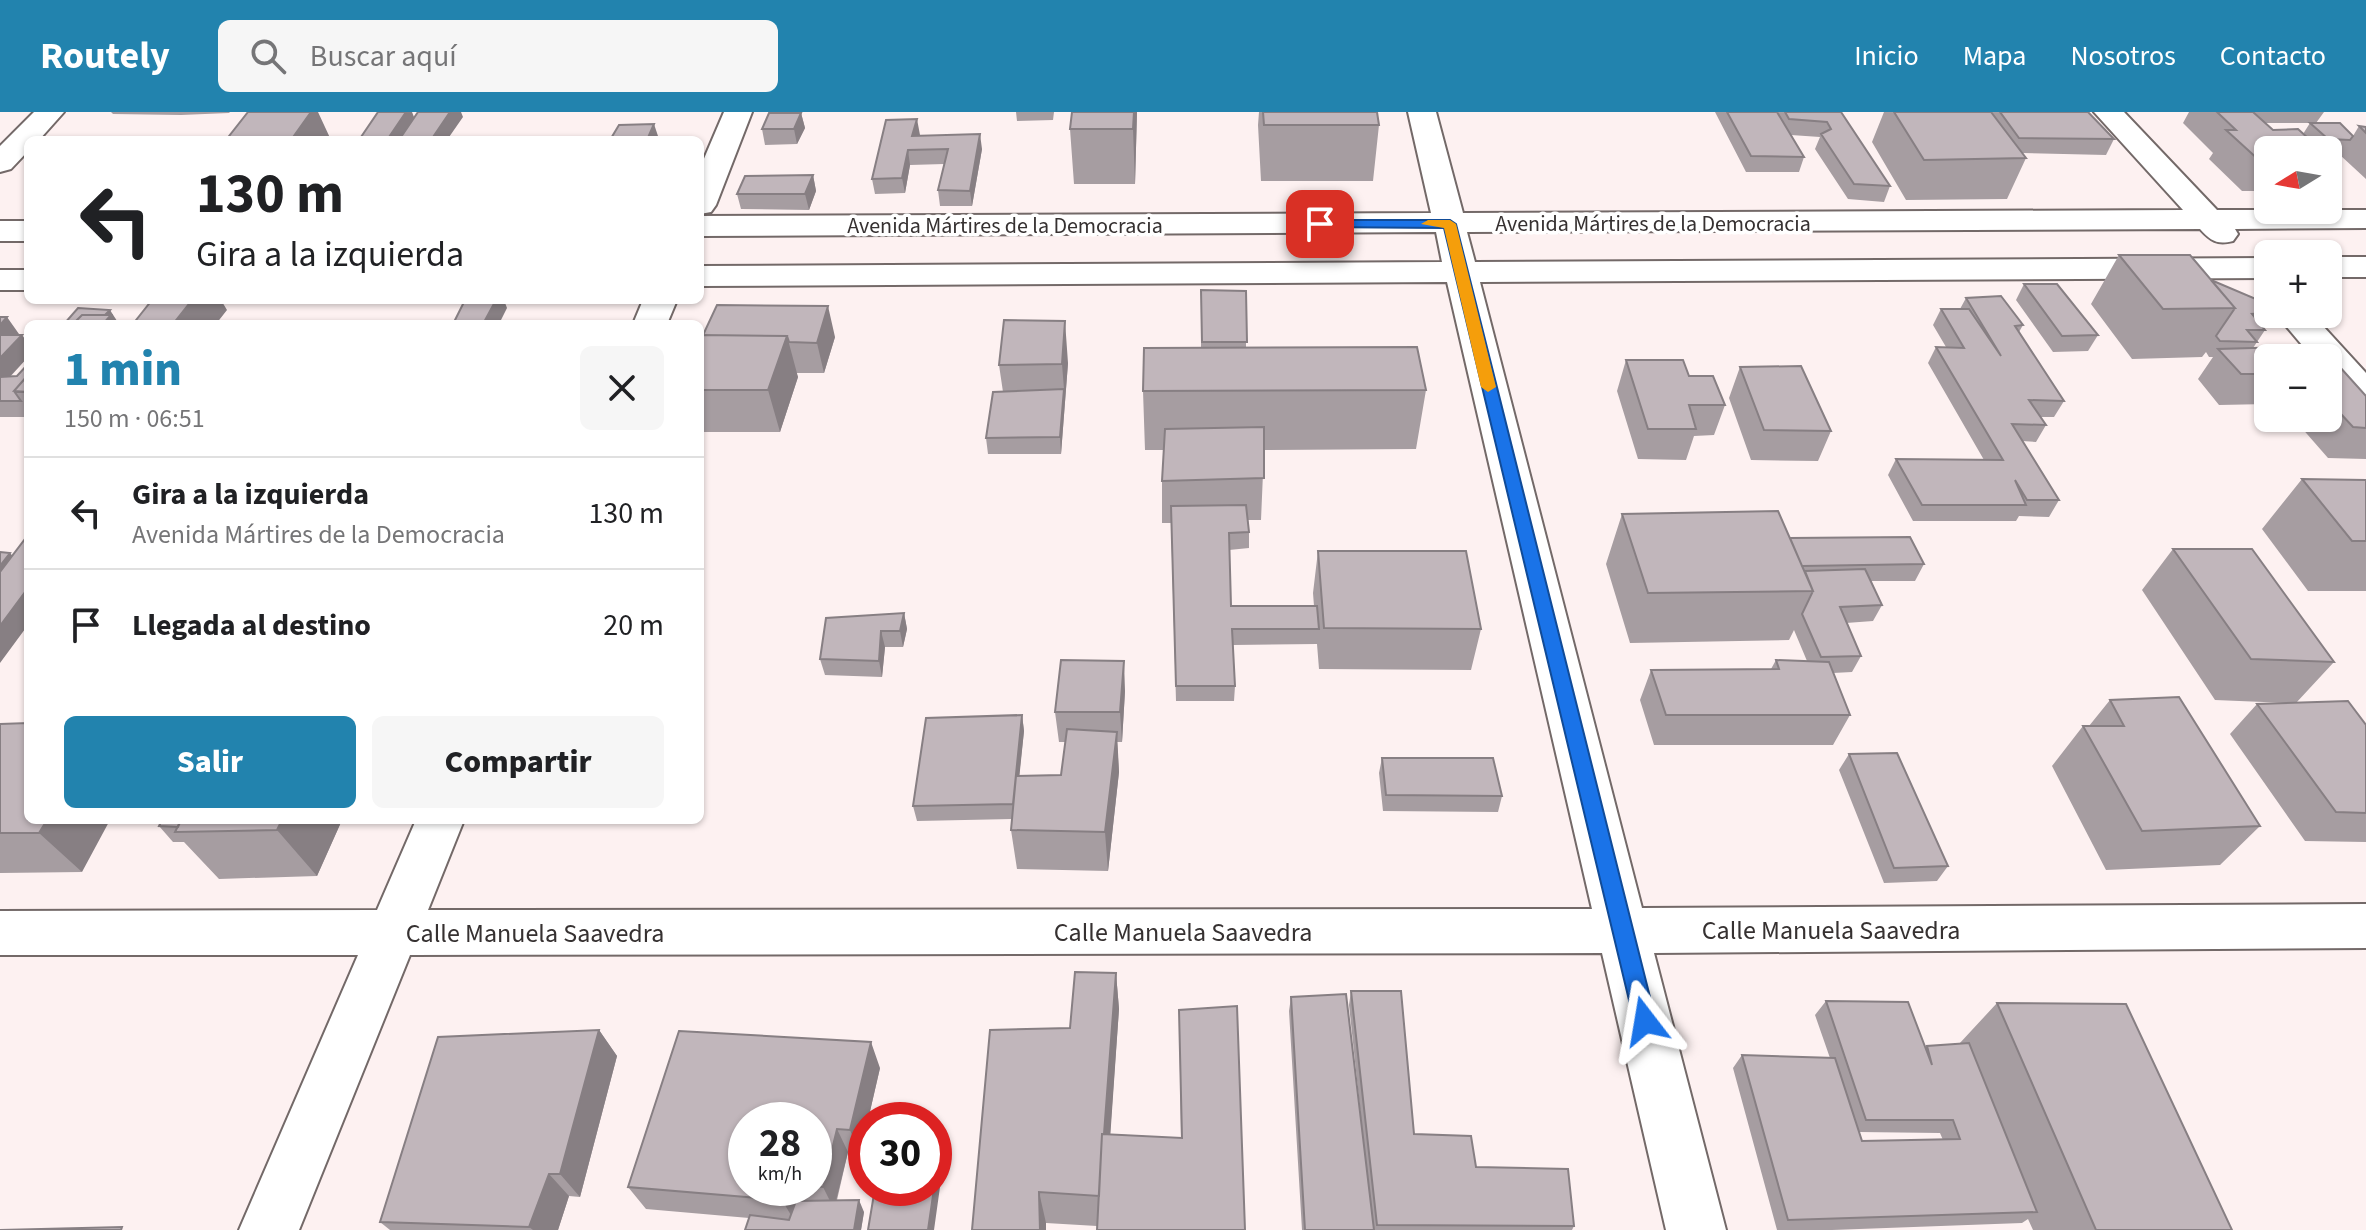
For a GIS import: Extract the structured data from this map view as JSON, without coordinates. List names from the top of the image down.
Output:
{
  "streets": {
    "street": ["Avenida Mártires de la Democracia", "Calle Manuela Saavedra"]
  },
  "north": "left",
  "page": {
    "header": "Routely",
    "search": "Buscar aquí",
    "nav": [
      "Inicio",
      "Mapa",
      "Nosotros",
      "Contacto"
    ],
    "map_buttons": ["+", "−"],
    "turn": ["130 m", "Gira a la izquierda"],
    "heading": ["1 min", "150 m · 06:51"],
    "list": [
      {
        "name": "Gira a la izquierda",
        "note": "Avenida Mártires de la Democracia",
        "value": "130 m"
      },
      {
        "name": "Llegada al destino",
        "value": "20 m"
      }
    ],
    "buttons": ["Salir", "Compartir"],
    "speed": "28 km/h",
    "limit": "30"
  }
}
